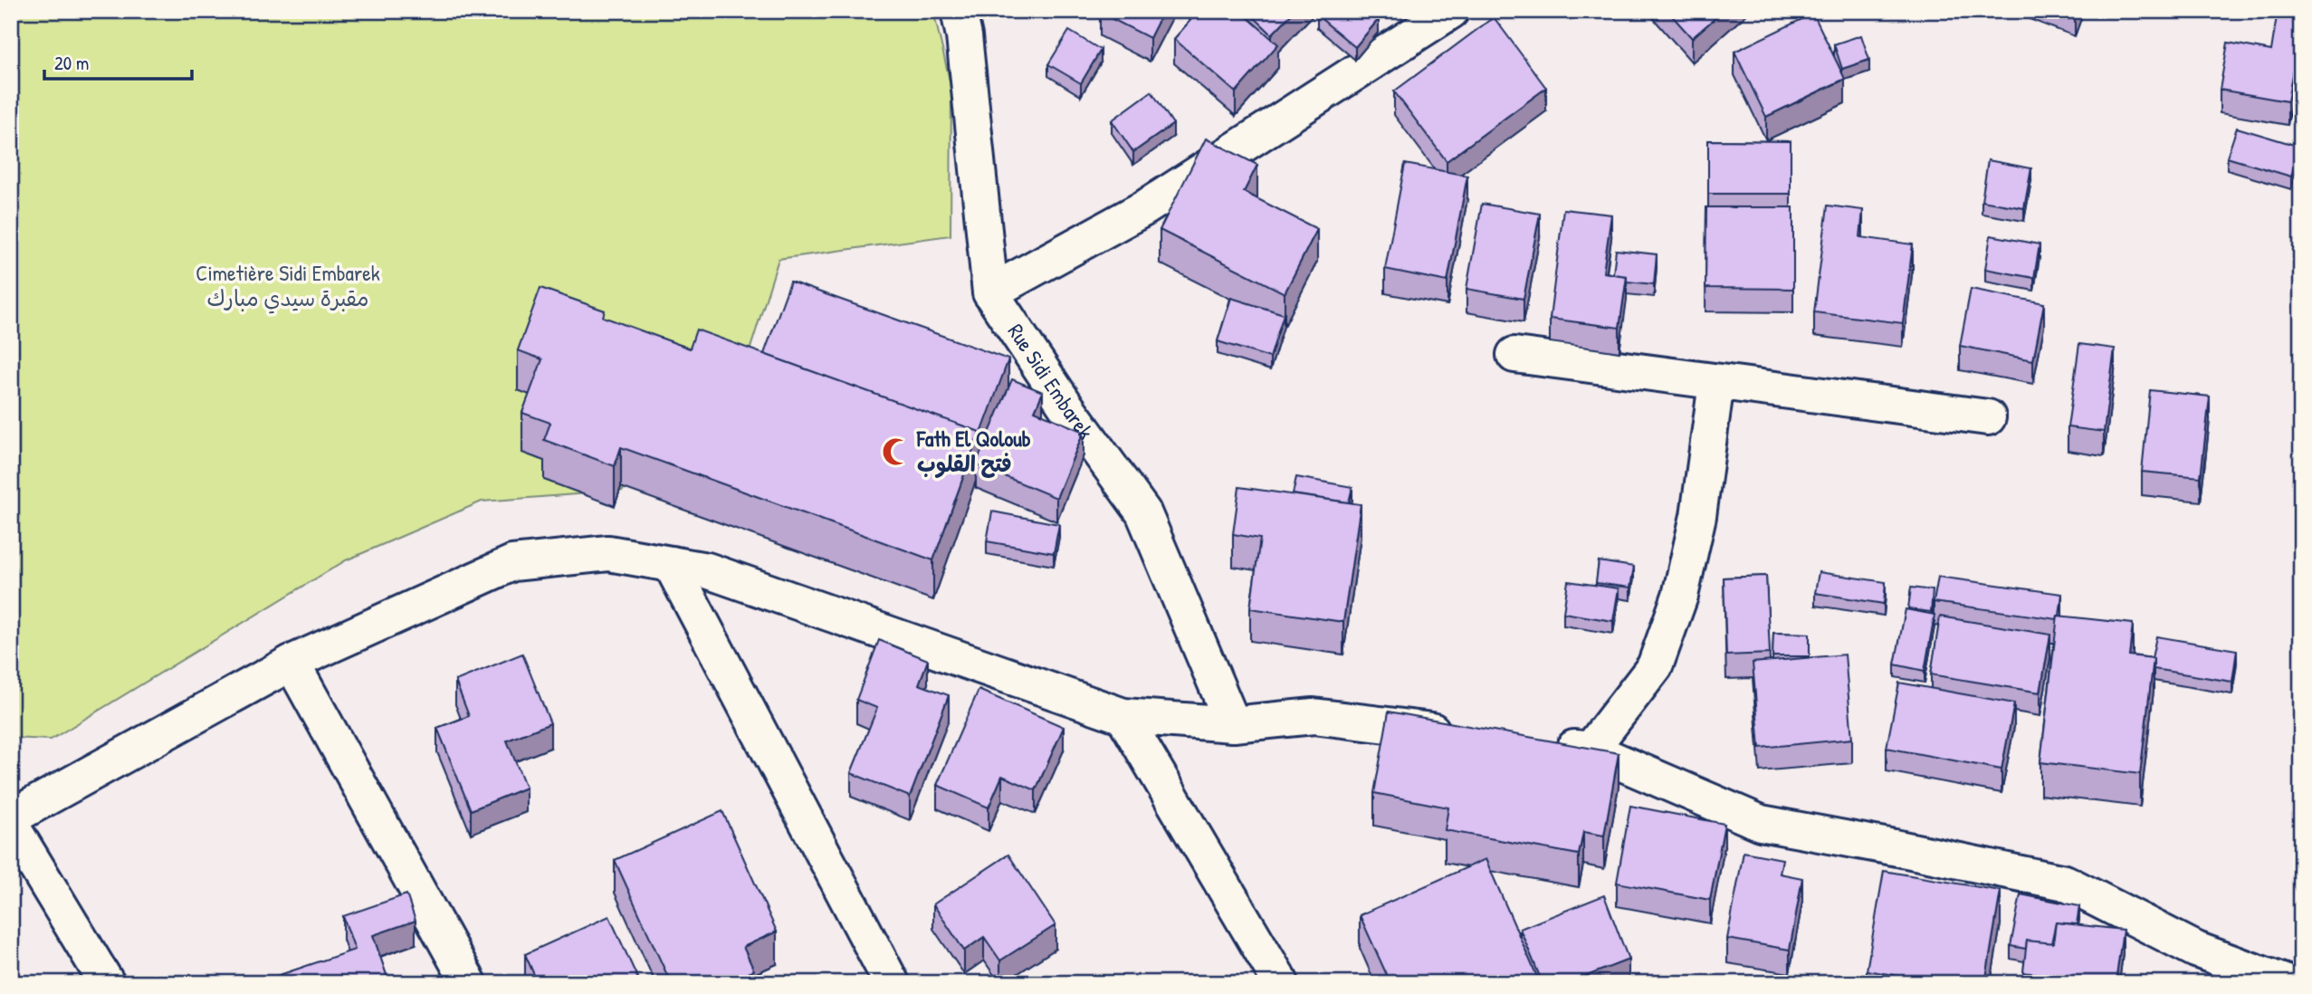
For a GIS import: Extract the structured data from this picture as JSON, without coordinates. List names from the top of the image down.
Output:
{
  "streets": {
    "street": ["Rue Sidi Embarek"]
  },
  "parks": ["Cimetière Sidi Embarek مقبرة سيدي مبارك"],
  "places": {
    "mosque": ["Fath El Qoloub فتح القلوب"]
  },
  "scale_bar": "20 m"
}
